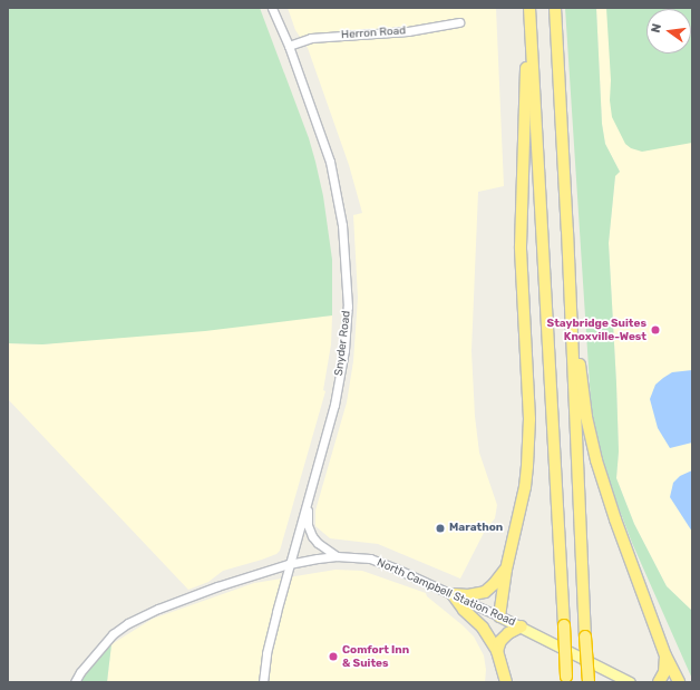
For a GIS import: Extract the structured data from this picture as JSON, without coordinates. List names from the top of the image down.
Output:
{
  "streets": {
    "main road": ["North Campbell Station Road"],
    "street": ["Herron Road", "Snyder Road"]
  },
  "crossings": [
    ["Herron Road", "Snyder Road"],
    ["Snyder Road", "North Campbell Station Road"]
  ],
  "places": ["Staybridge Suites Knoxville-West", "Marathon", "Comfort Inn & Suites"],
  "north": "left"
}
